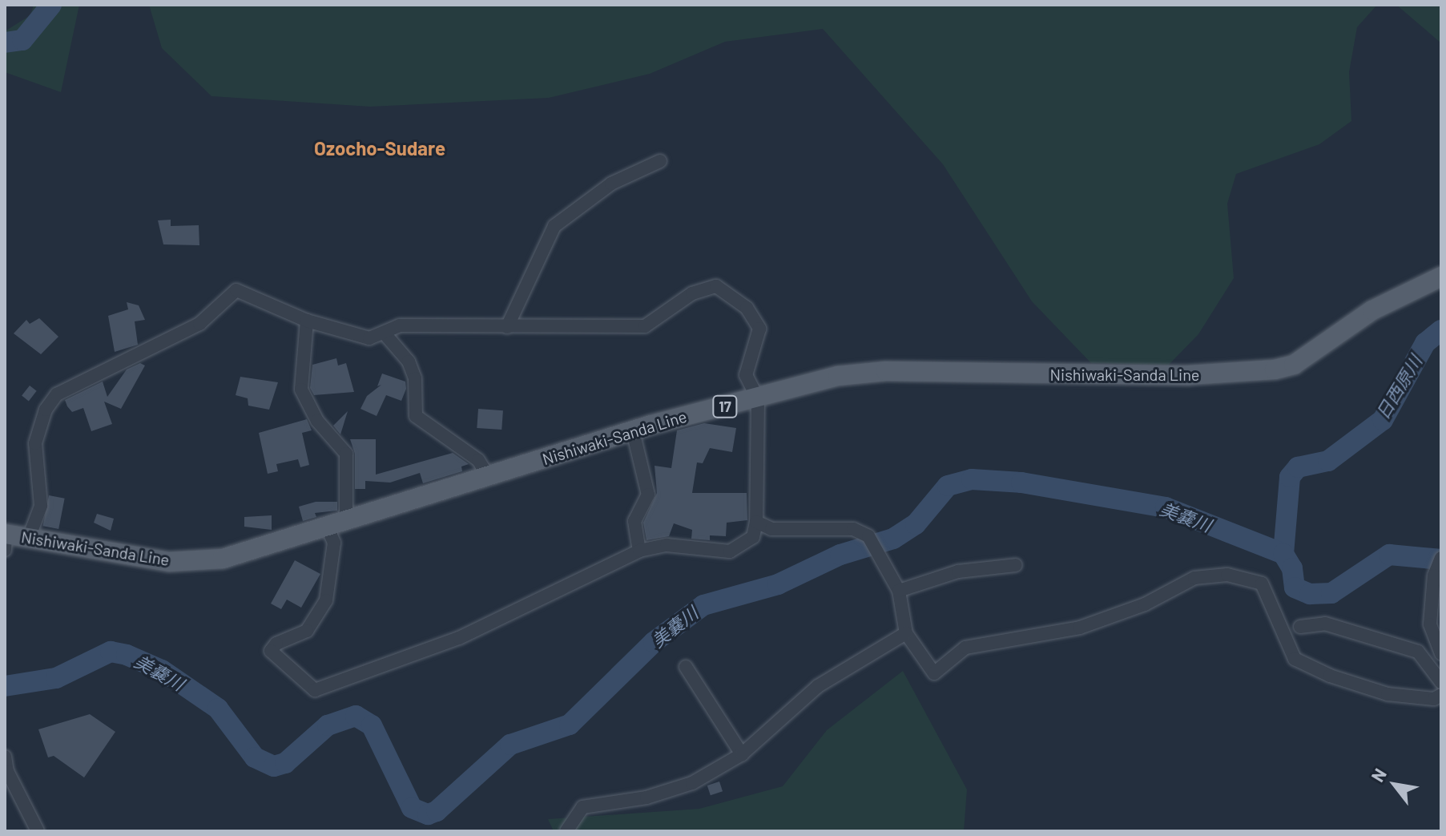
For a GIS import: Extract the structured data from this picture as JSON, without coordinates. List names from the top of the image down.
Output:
{
  "streets": {
    "main road": ["Nishiwaki-Sanda Line", "17"]
  },
  "districts": ["Ozocho-Sudare"],
  "water": ["日西原川", "美嚢川"],
  "north": "top left"
}
